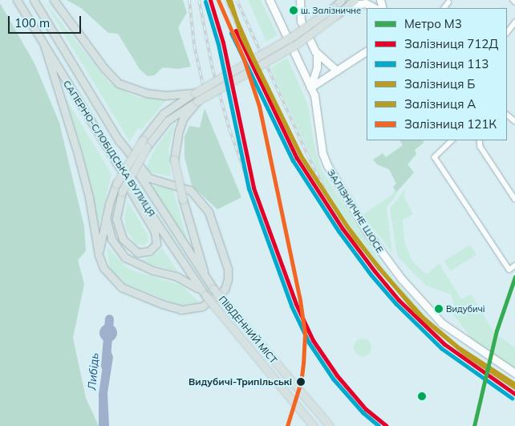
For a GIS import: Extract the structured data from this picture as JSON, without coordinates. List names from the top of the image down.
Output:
{
  "streets": {
    "main road": ["САПЕРНО-СЛОБІДСЬКА ВУЛИЦЯ", "ПІВДЕННИЙ МІСТ"],
    "street": ["ЗАЛІЗНИЧНЕ ШОСЕ"]
  },
  "crossings": [
    ["САПЕРНО-СЛОБІДСЬКА ВУЛИЦЯ", "ПІВДЕННИЙ МІСТ"]
  ],
  "water": ["Либідь"],
  "places": ["ш. Залізничне", "Видубичі", "Видубичі-Трипільські"],
  "lines": [
    "rail line 712Д",
    "rail line Б",
    "rail line A",
    "rail line 121К",
    "rail line 113",
    "metro line M3"
  ],
  "legend": [
    "Метро M3",
    "Залізниця 712Д",
    "Залізниця 113",
    "Залізниця Б",
    "Залізниця A",
    "Залізниця 121К"
  ],
  "scale_bar": "100 m"
}
